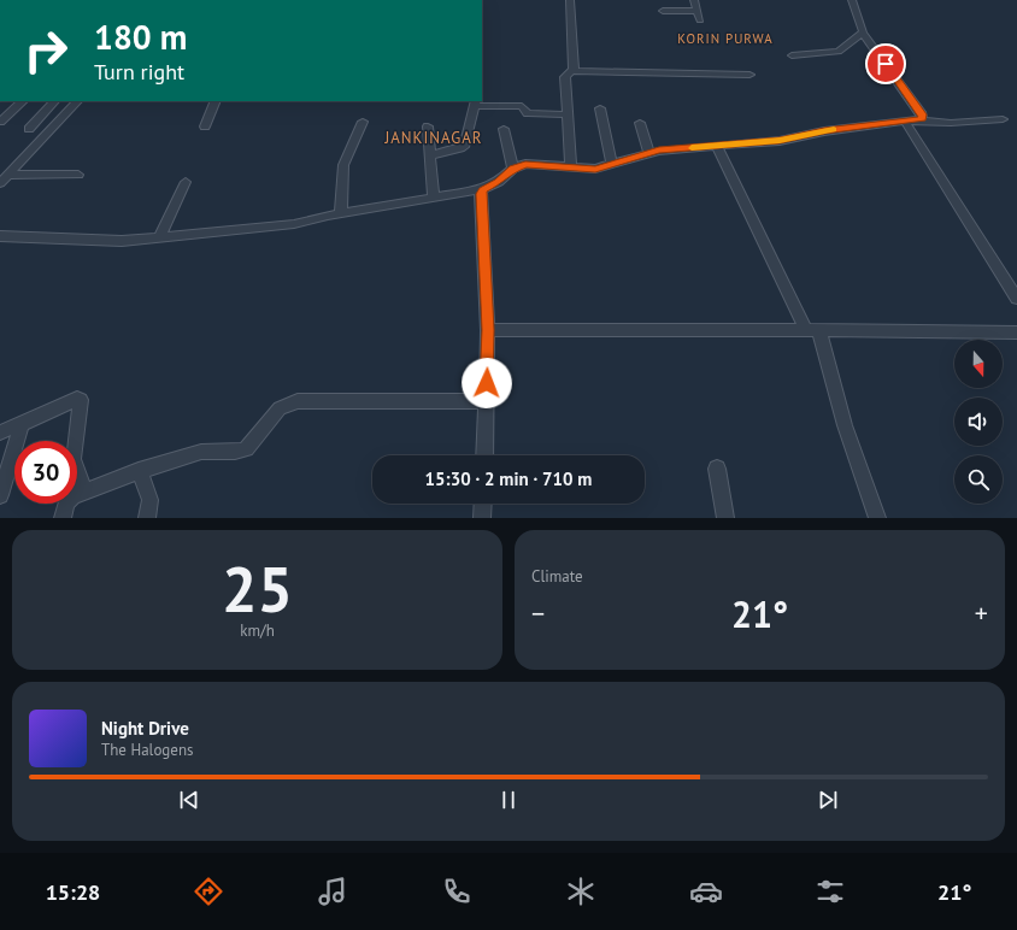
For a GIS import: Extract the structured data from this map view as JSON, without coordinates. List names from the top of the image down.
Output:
{
  "districts": ["KORIN PURWA", "JANKINAGAR"],
  "north": "bottom",
  "page": {
    "turn": ["180 m", "Turn right"],
    "limit": "30",
    "trip": "15:30 · 2 min · 710 m",
    "tile": [
      ["25", "km/h"],
      "Climate"
    ],
    "heat": ["−", "21°", "+"],
    "song": ["Night Drive", "The Halogens"],
    "tabs": ["15:28", "21°"]
  }
}
